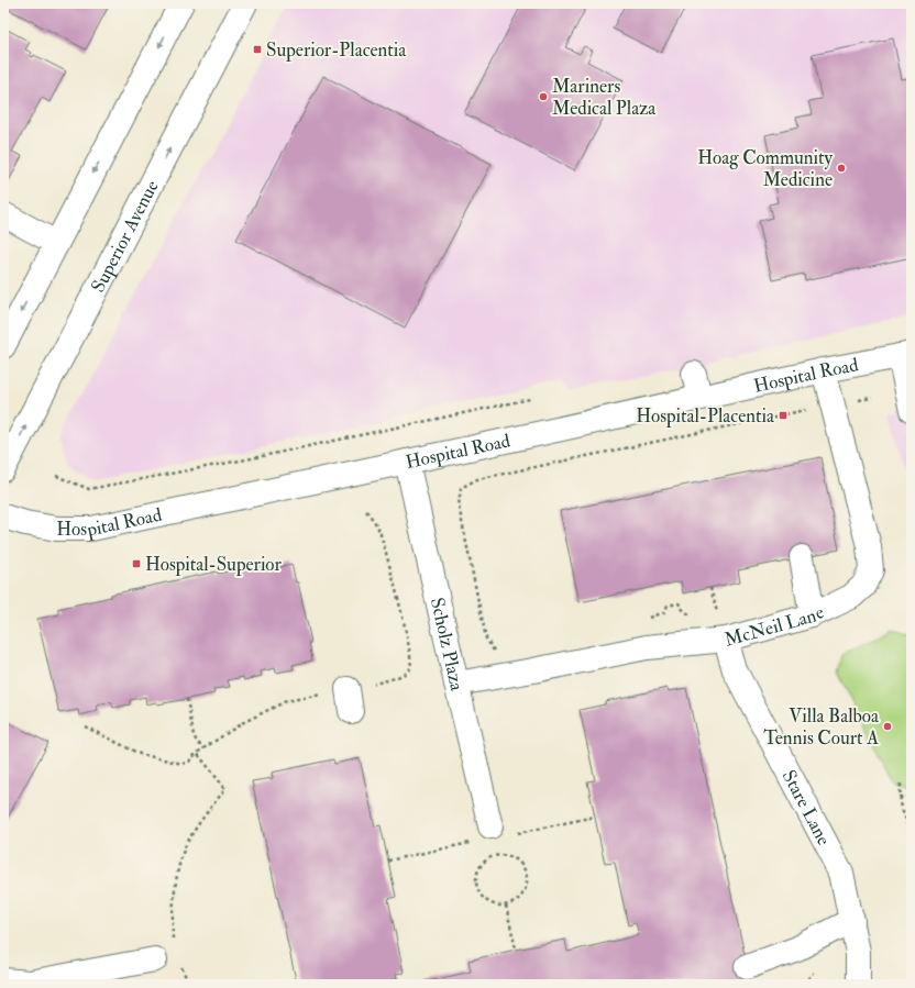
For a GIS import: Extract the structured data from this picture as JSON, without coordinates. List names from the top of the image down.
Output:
{
  "streets": {
    "main road": [
      "Superior Avenue",
      "Hospital Road",
      "McNeil Lane",
      "Scholz Plaza",
      "Stare Lane"
    ]
  },
  "crossings": [
    ["Hospital Road", "McNeil Lane"],
    ["Hospital Road", "Scholz Plaza"],
    ["McNeil Lane", "Scholz Plaza"],
    ["McNeil Lane", "Stare Lane"]
  ],
  "places": {
    "transit": ["Superior-Placentia", "Hospital-Placentia", "Hospital-Superior"],
    "other": ["Mariners Medical Plaza", "Hoag Community Medicine", "Villa Balboa Tennis Court A"]
  }
}
